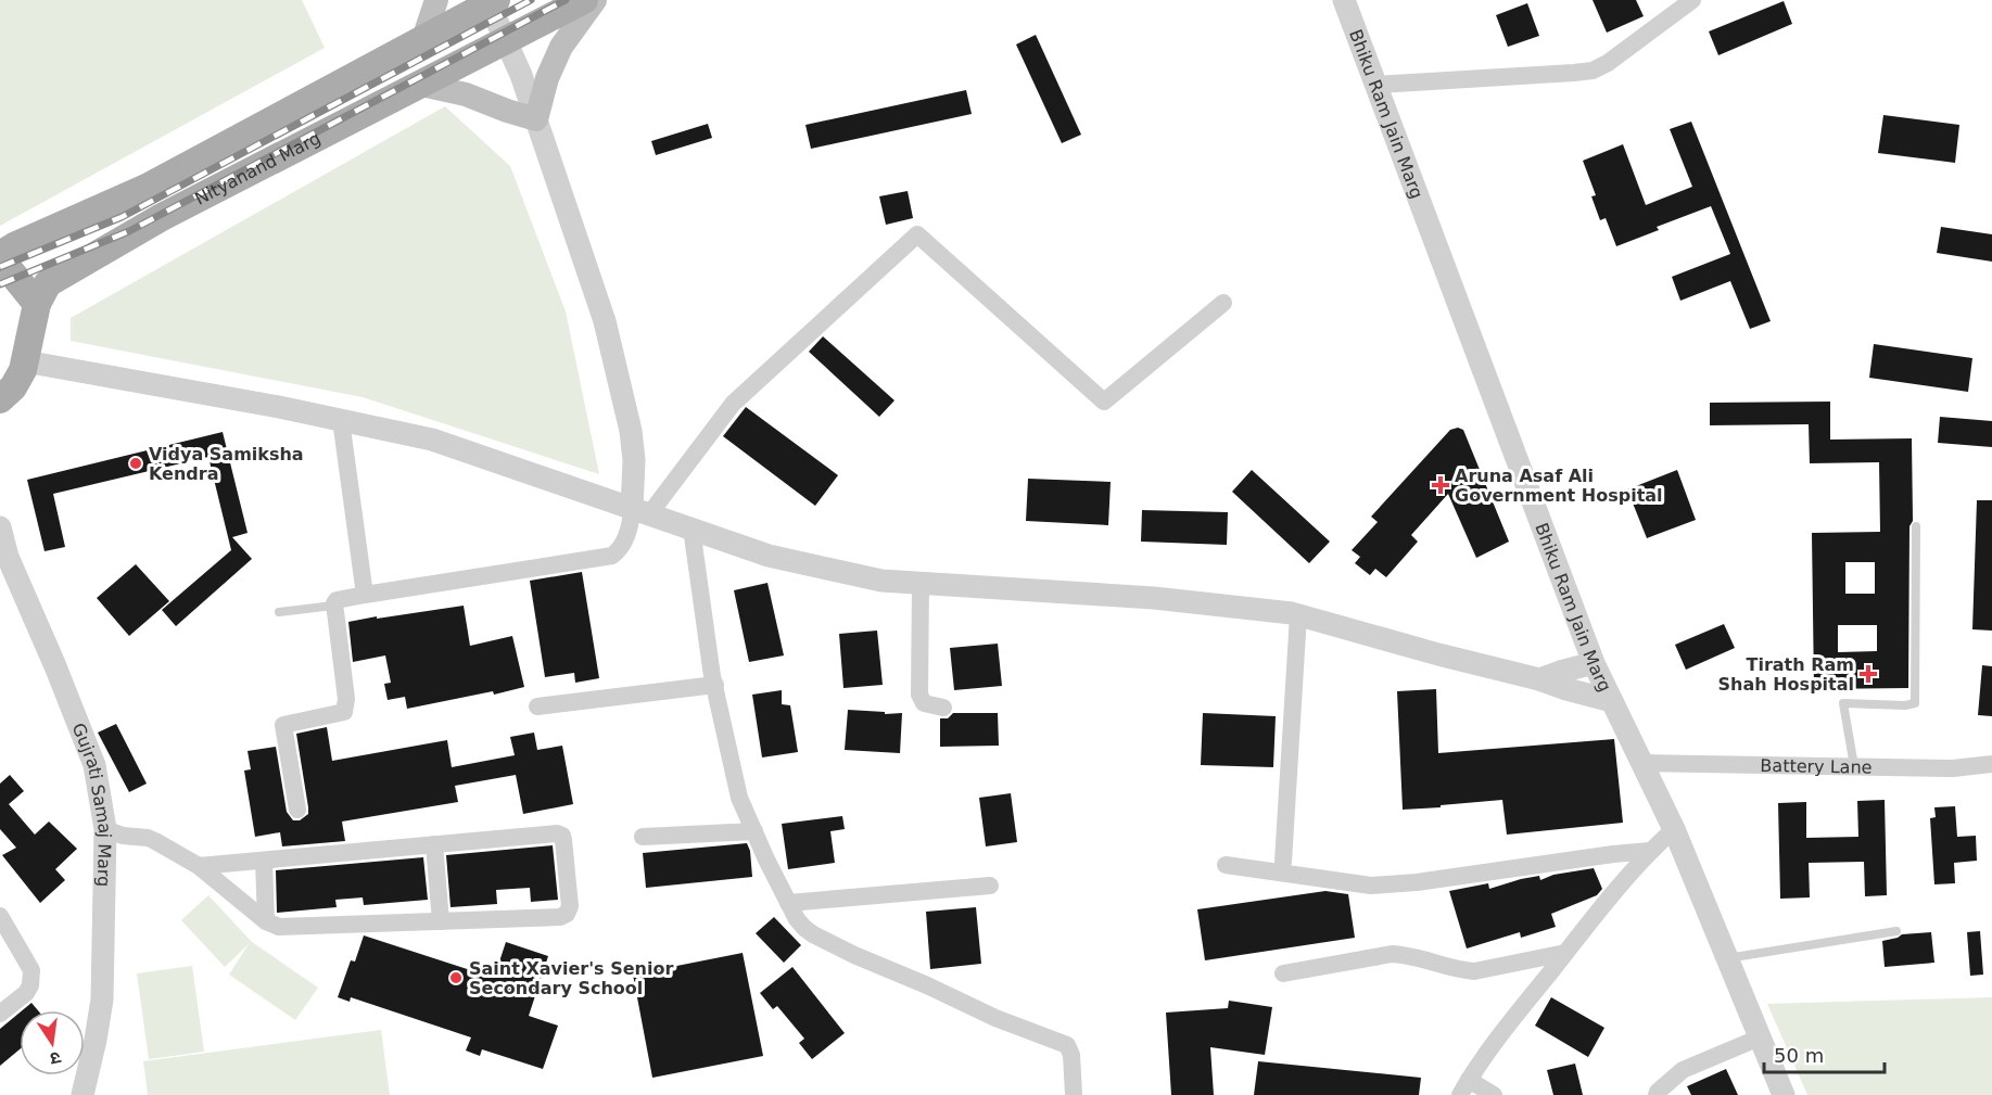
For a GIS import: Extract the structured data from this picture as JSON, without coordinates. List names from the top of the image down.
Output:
{
  "streets": {
    "main road": ["Nityanand Marg"],
    "street": ["Bhiku Ram Jain Marg", "Battery Lane", "Gujrati Samaj Marg"]
  },
  "crossings": [
    ["Bhiku Ram Jain Marg", "Battery Lane"]
  ],
  "places": {
    "other": ["Vidya Samiksha Kendra", "Saint Xavier's Senior Secondary School"],
    "health": ["Aruna Asaf Ali Government Hospital", "Tirath Ram Shah Hospital"]
  },
  "scale_bar": "50 m",
  "north": "bottom"
}
